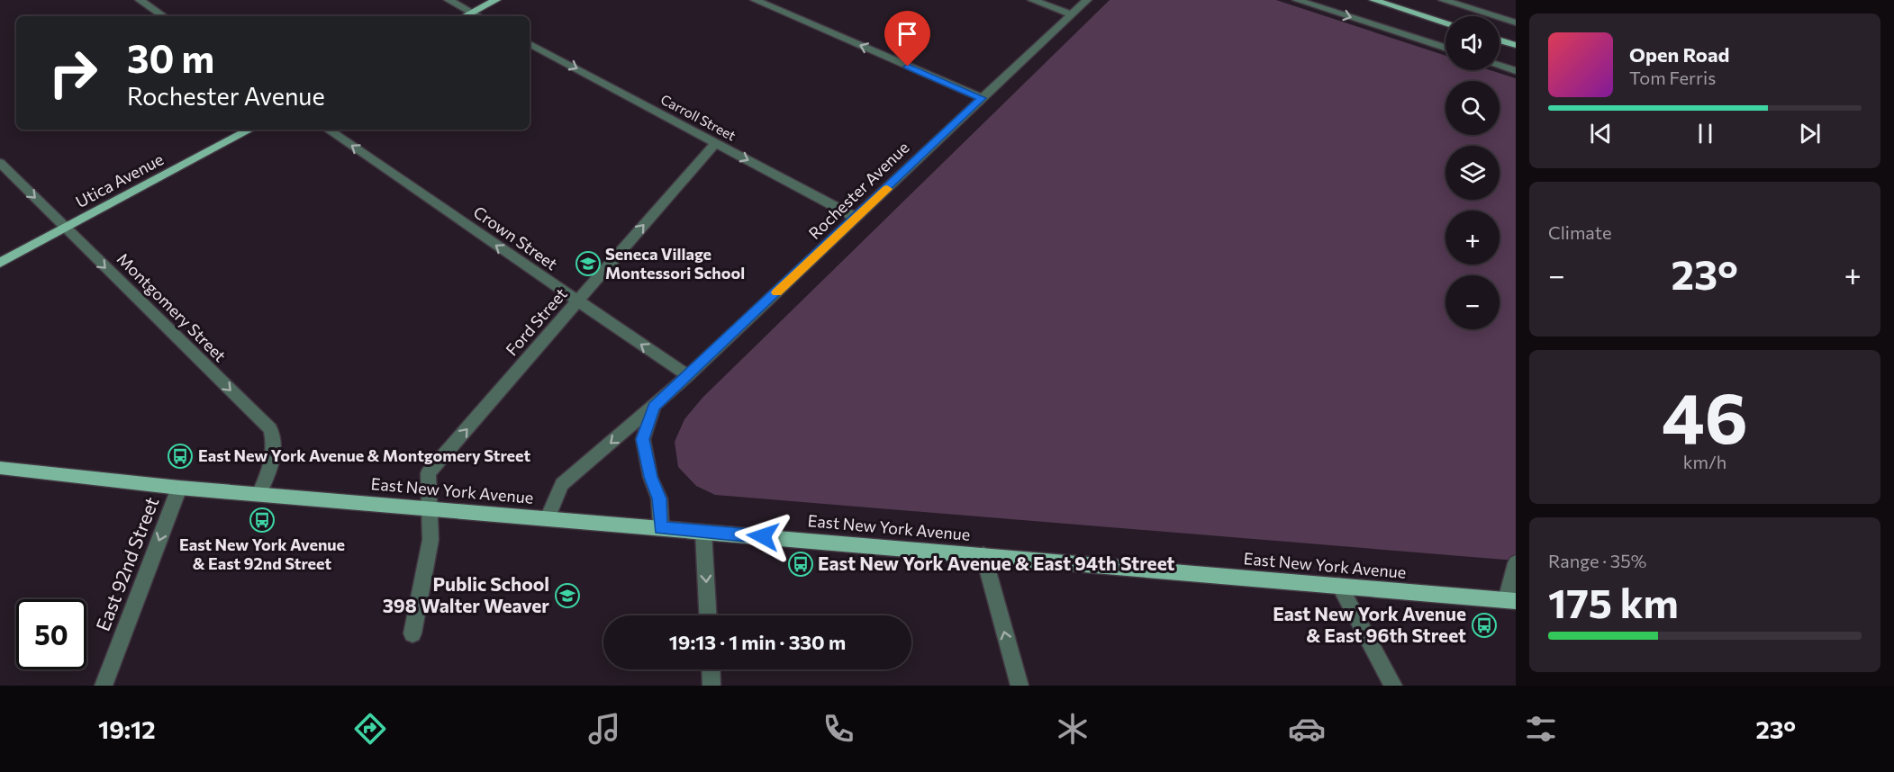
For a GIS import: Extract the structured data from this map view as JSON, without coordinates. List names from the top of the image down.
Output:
{
  "streets": {
    "main road": ["Utica Avenue", "East New York Avenue"],
    "street": [
      "Carroll Street",
      "Rochester Avenue",
      "Crown Street",
      "Montgomery Street",
      "Ford Street",
      "East 92nd Street"
    ]
  },
  "crossings": [
    ["Carroll Street", "Rochester Avenue"],
    ["Carroll Street", "Ford Street"],
    ["Utica Avenue", "Montgomery Street"],
    ["Rochester Avenue", "Crown Street"],
    ["Rochester Avenue", "East New York Avenue"],
    ["Crown Street", "Ford Street"],
    ["Montgomery Street", "East New York Avenue"],
    ["Ford Street", "East New York Avenue"],
    ["East New York Avenue", "East 92nd Street"]
  ],
  "one_way": [
    "Carroll Street",
    "Crown Street",
    "Montgomery Street",
    "Ford Street",
    "East 92nd Street"
  ],
  "places": {
    "school or university": ["Seneca Village Montessori School", "Public School 398 Walter Weaver"],
    "bus stop": [
      "East New York Avenue & Montgomery Street",
      "East New York Avenue & East 92nd Street",
      "East New York Avenue & East 94th Street",
      "East New York Avenue & East 96th Street"
    ]
  },
  "page": {
    "map_buttons": ["+", "−"],
    "turn": ["30 m", "Rochester Avenue"],
    "song": ["Open Road", "Tom Ferris"],
    "tile": [
      "Climate",
      ["46", "km/h"],
      ["Range · 35%", "175 km"]
    ],
    "heat": ["−", "23°", "+"],
    "limit": "50",
    "trip": "19:13 · 1 min · 330 m",
    "tabs": ["19:12", "23°"]
  }
}
